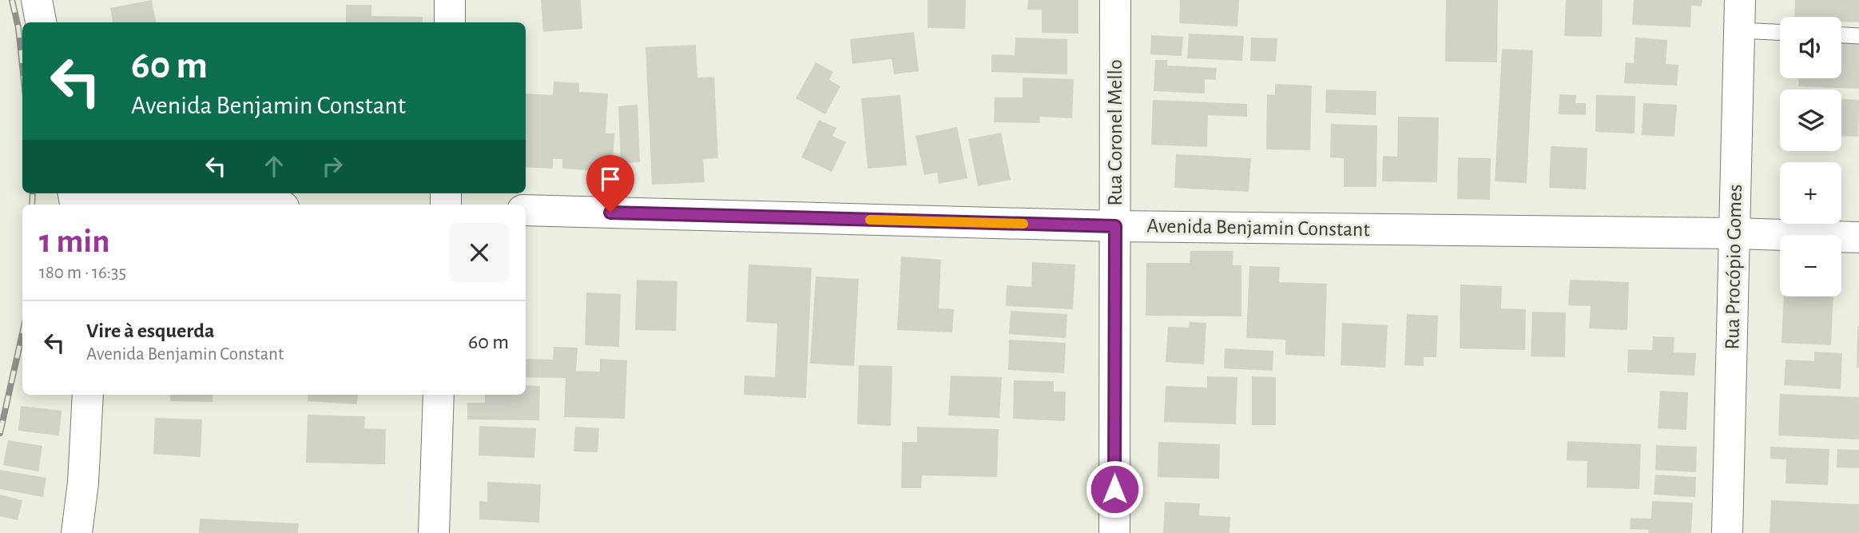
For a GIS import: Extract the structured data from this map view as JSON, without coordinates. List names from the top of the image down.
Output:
{
  "streets": {
    "street": ["Rua Coronel Mello", "Avenida Benjamin Constant", "Rua Procópio Gomes"]
  },
  "crossings": [
    ["Rua Coronel Mello", "Avenida Benjamin Constant"],
    ["Avenida Benjamin Constant", "Rua Procópio Gomes"]
  ],
  "page": {
    "map_buttons": ["+", "−"],
    "turn": ["60 m", "Avenida Benjamin Constant"],
    "heading": ["1 min", "180 m · 16:35"],
    "list": [
      {
        "name": "Vire à esquerda",
        "note": "Avenida Benjamin Constant",
        "value": "60 m"
      }
    ]
  }
}
